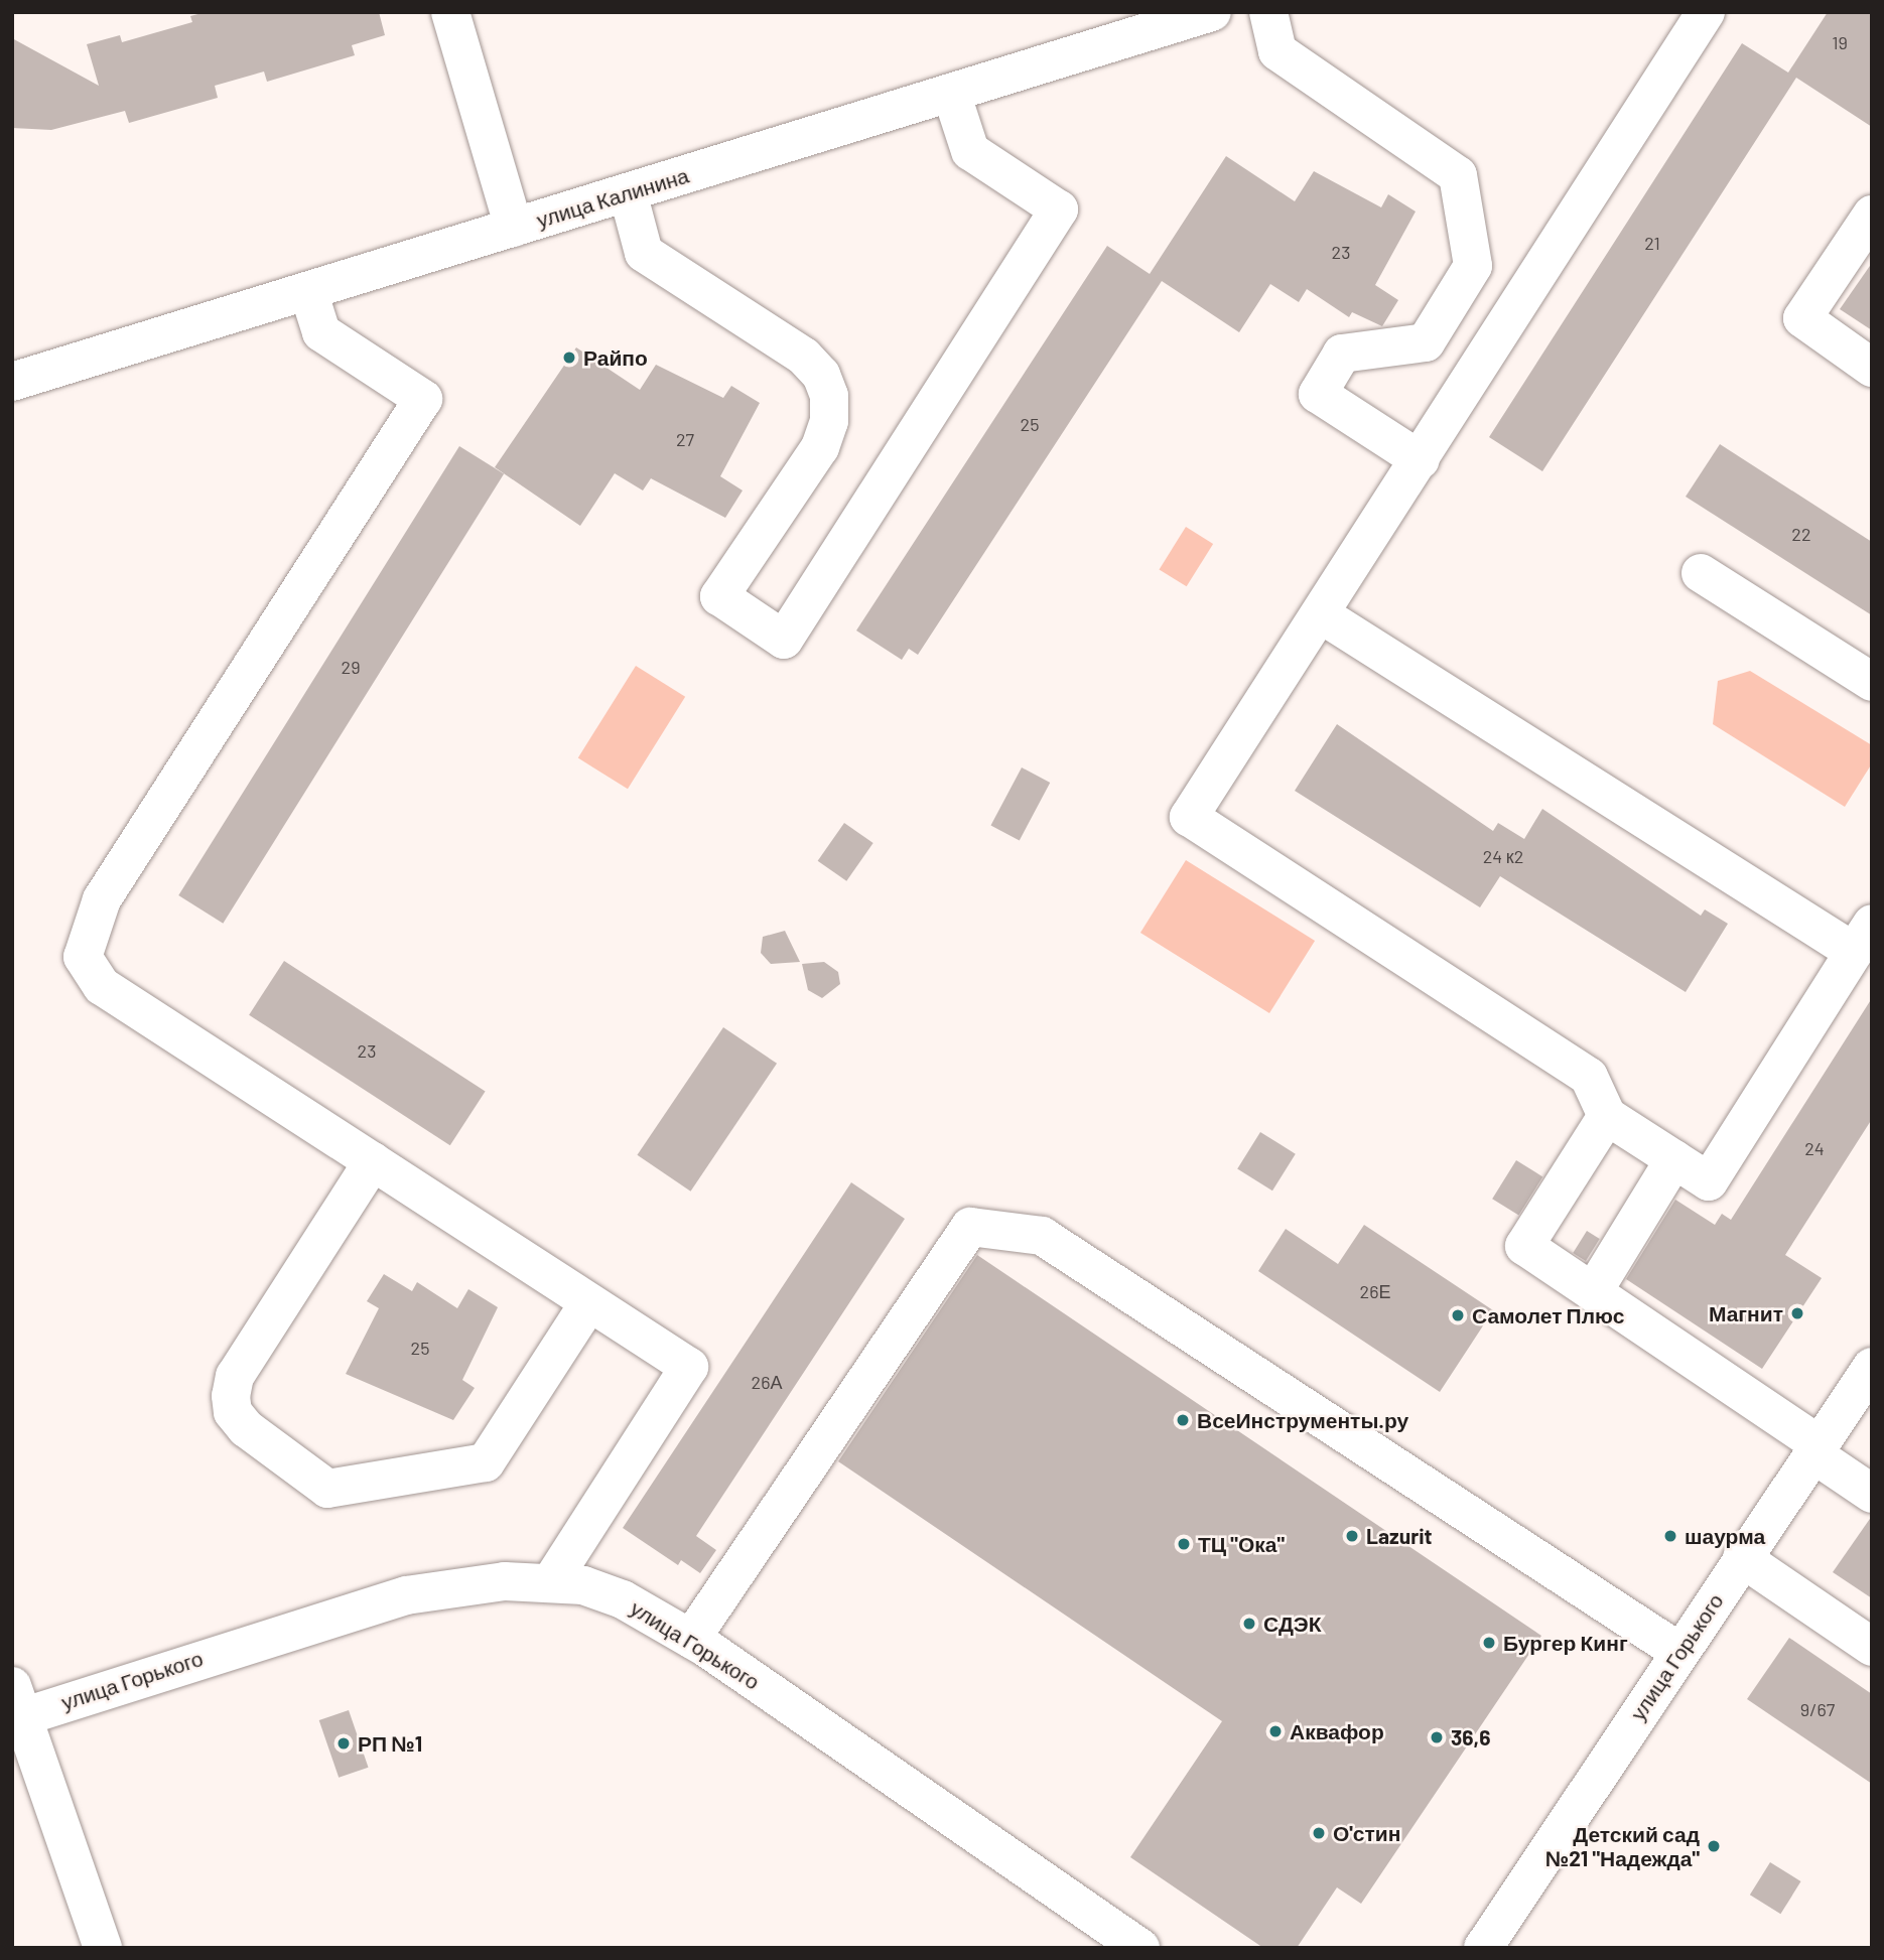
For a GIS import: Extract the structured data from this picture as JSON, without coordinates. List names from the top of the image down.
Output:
{
  "streets": {
    "street": ["улица Калинина", "улица Горького"]
  },
  "places": [
    "Райпо",
    "Магнит",
    "Самолет Плюс",
    "ВсеИнструменты.ру",
    "Lazurit",
    "шаурма",
    "ТЦ \"Ока\"",
    "СДЭК",
    "Бургер Кинг",
    "Аквафор",
    "36,6",
    "РП №1",
    "О'стин",
    "Детский сад №21 \"Надежда\""
  ],
  "house_numbers": [
    "19",
    "21",
    "23",
    "25",
    "27",
    "22",
    "29",
    "24 к2",
    "23",
    "24",
    "26Е",
    "25",
    "26А",
    "9/67"
  ]
}
